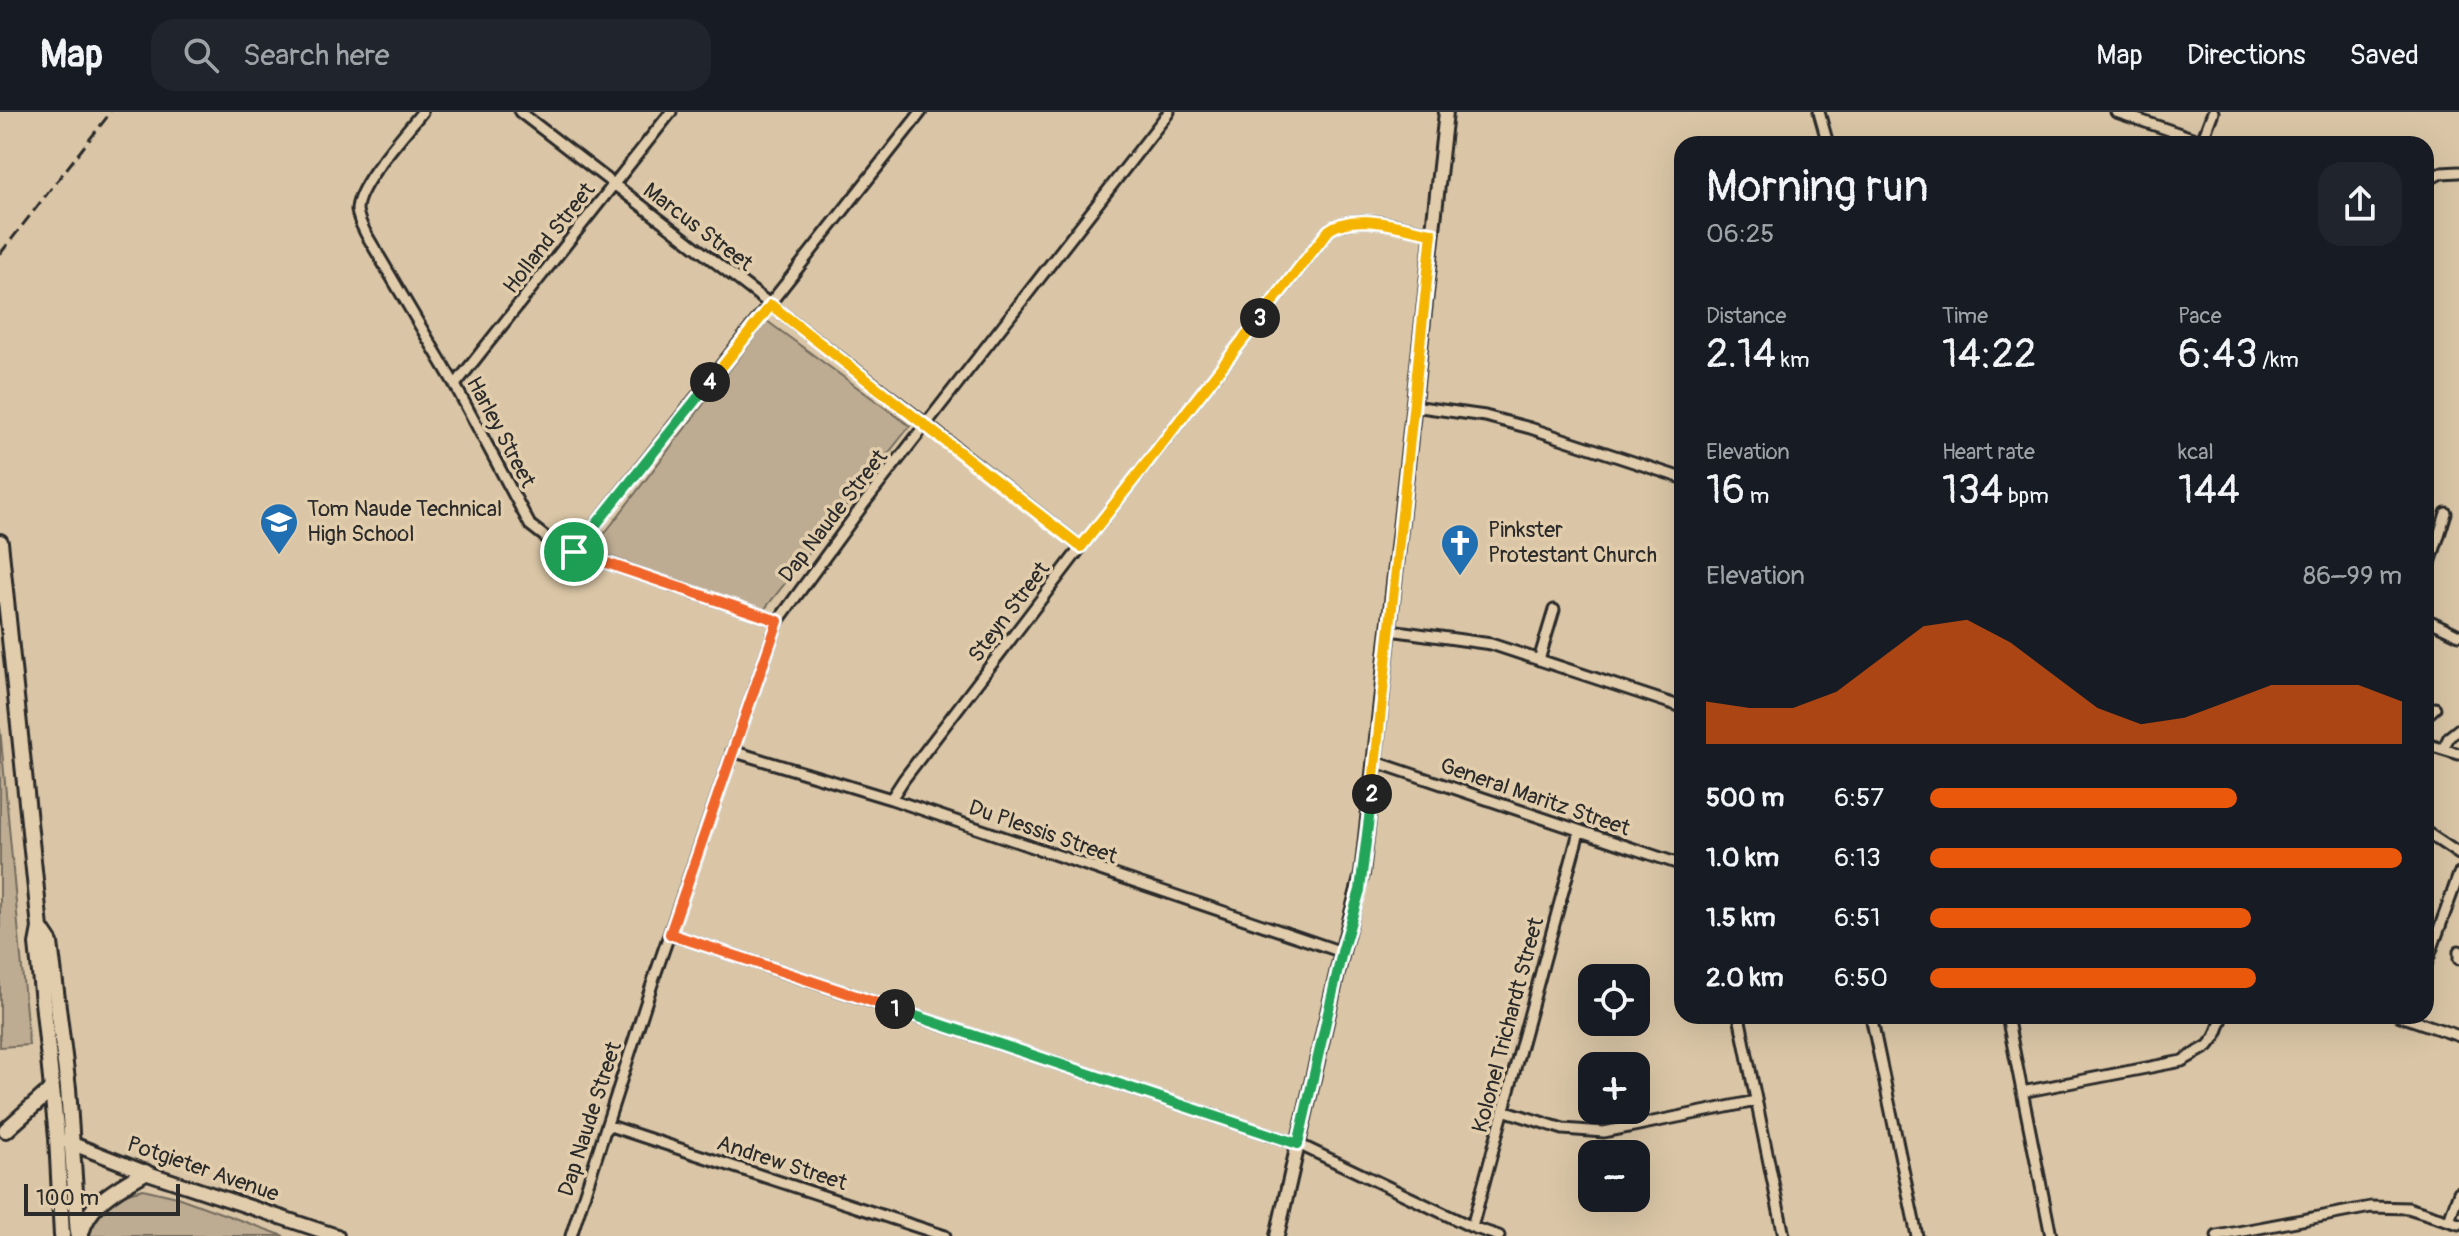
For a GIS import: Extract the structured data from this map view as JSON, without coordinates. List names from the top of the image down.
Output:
{
  "streets": {
    "street": [
      "Marcus Street",
      "Holland Street",
      "Harley Street",
      "Dap Naude Street",
      "Steyn Street",
      "General Maritz Street",
      "Du Plessis Street",
      "Kolonel Trichardt Street",
      "Andrew Street",
      "Potgieter Avenue"
    ]
  },
  "crossings": [
    ["Marcus Street", "Holland Street"],
    ["Marcus Street", "Dap Naude Street"],
    ["Marcus Street", "Steyn Street"],
    ["Holland Street", "Harley Street"],
    ["Harley Street", "Dap Naude Street"],
    ["Dap Naude Street", "Du Plessis Street"],
    ["Dap Naude Street", "Andrew Street"],
    ["Steyn Street", "Du Plessis Street"],
    ["General Maritz Street", "Kolonel Trichardt Street"]
  ],
  "places": {
    "school or university": ["Tom Naude Technical High School"],
    "church": ["Pinkster Protestant Church"]
  },
  "scale_bar": "100 m",
  "page": {
    "header": "Map",
    "search": "Search here",
    "nav": ["Map", "Directions", "Saved"],
    "heading": ["Morning run", "06:25"],
    "stats": [
      ["Distance", "2.14 km"],
      ["Time", "14:22"],
      ["Pace", "6:43 /km"],
      ["Elevation", "16 m"],
      ["Heart rate", "134 bpm"],
      ["kcal", "144"]
    ],
    "pins": [
      "3",
      "4",
      "2",
      "1"
    ],
    "chart": ["Elevation", "86–99 m"],
    "list": [
      {
        "name": "500 m",
        "note": "6:57"
      },
      {
        "name": "1.0 km",
        "note": "6:13"
      },
      {
        "name": "1.5 km",
        "note": "6:51"
      },
      {
        "name": "2.0 km",
        "note": "6:50"
      }
    ],
    "map_buttons": ["+", "−"],
    "scale": "100 m"
  }
}
